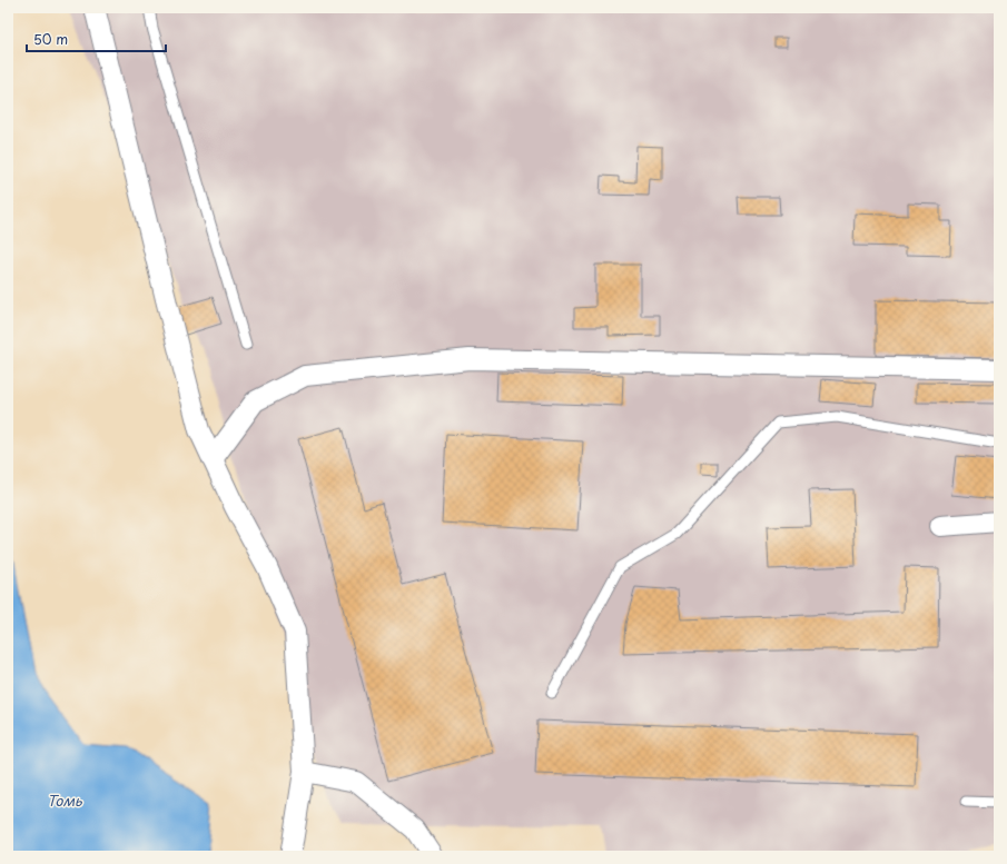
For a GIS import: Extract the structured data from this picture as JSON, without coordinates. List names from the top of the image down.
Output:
{
  "water": ["Томь"],
  "scale_bar": "50 m"
}
